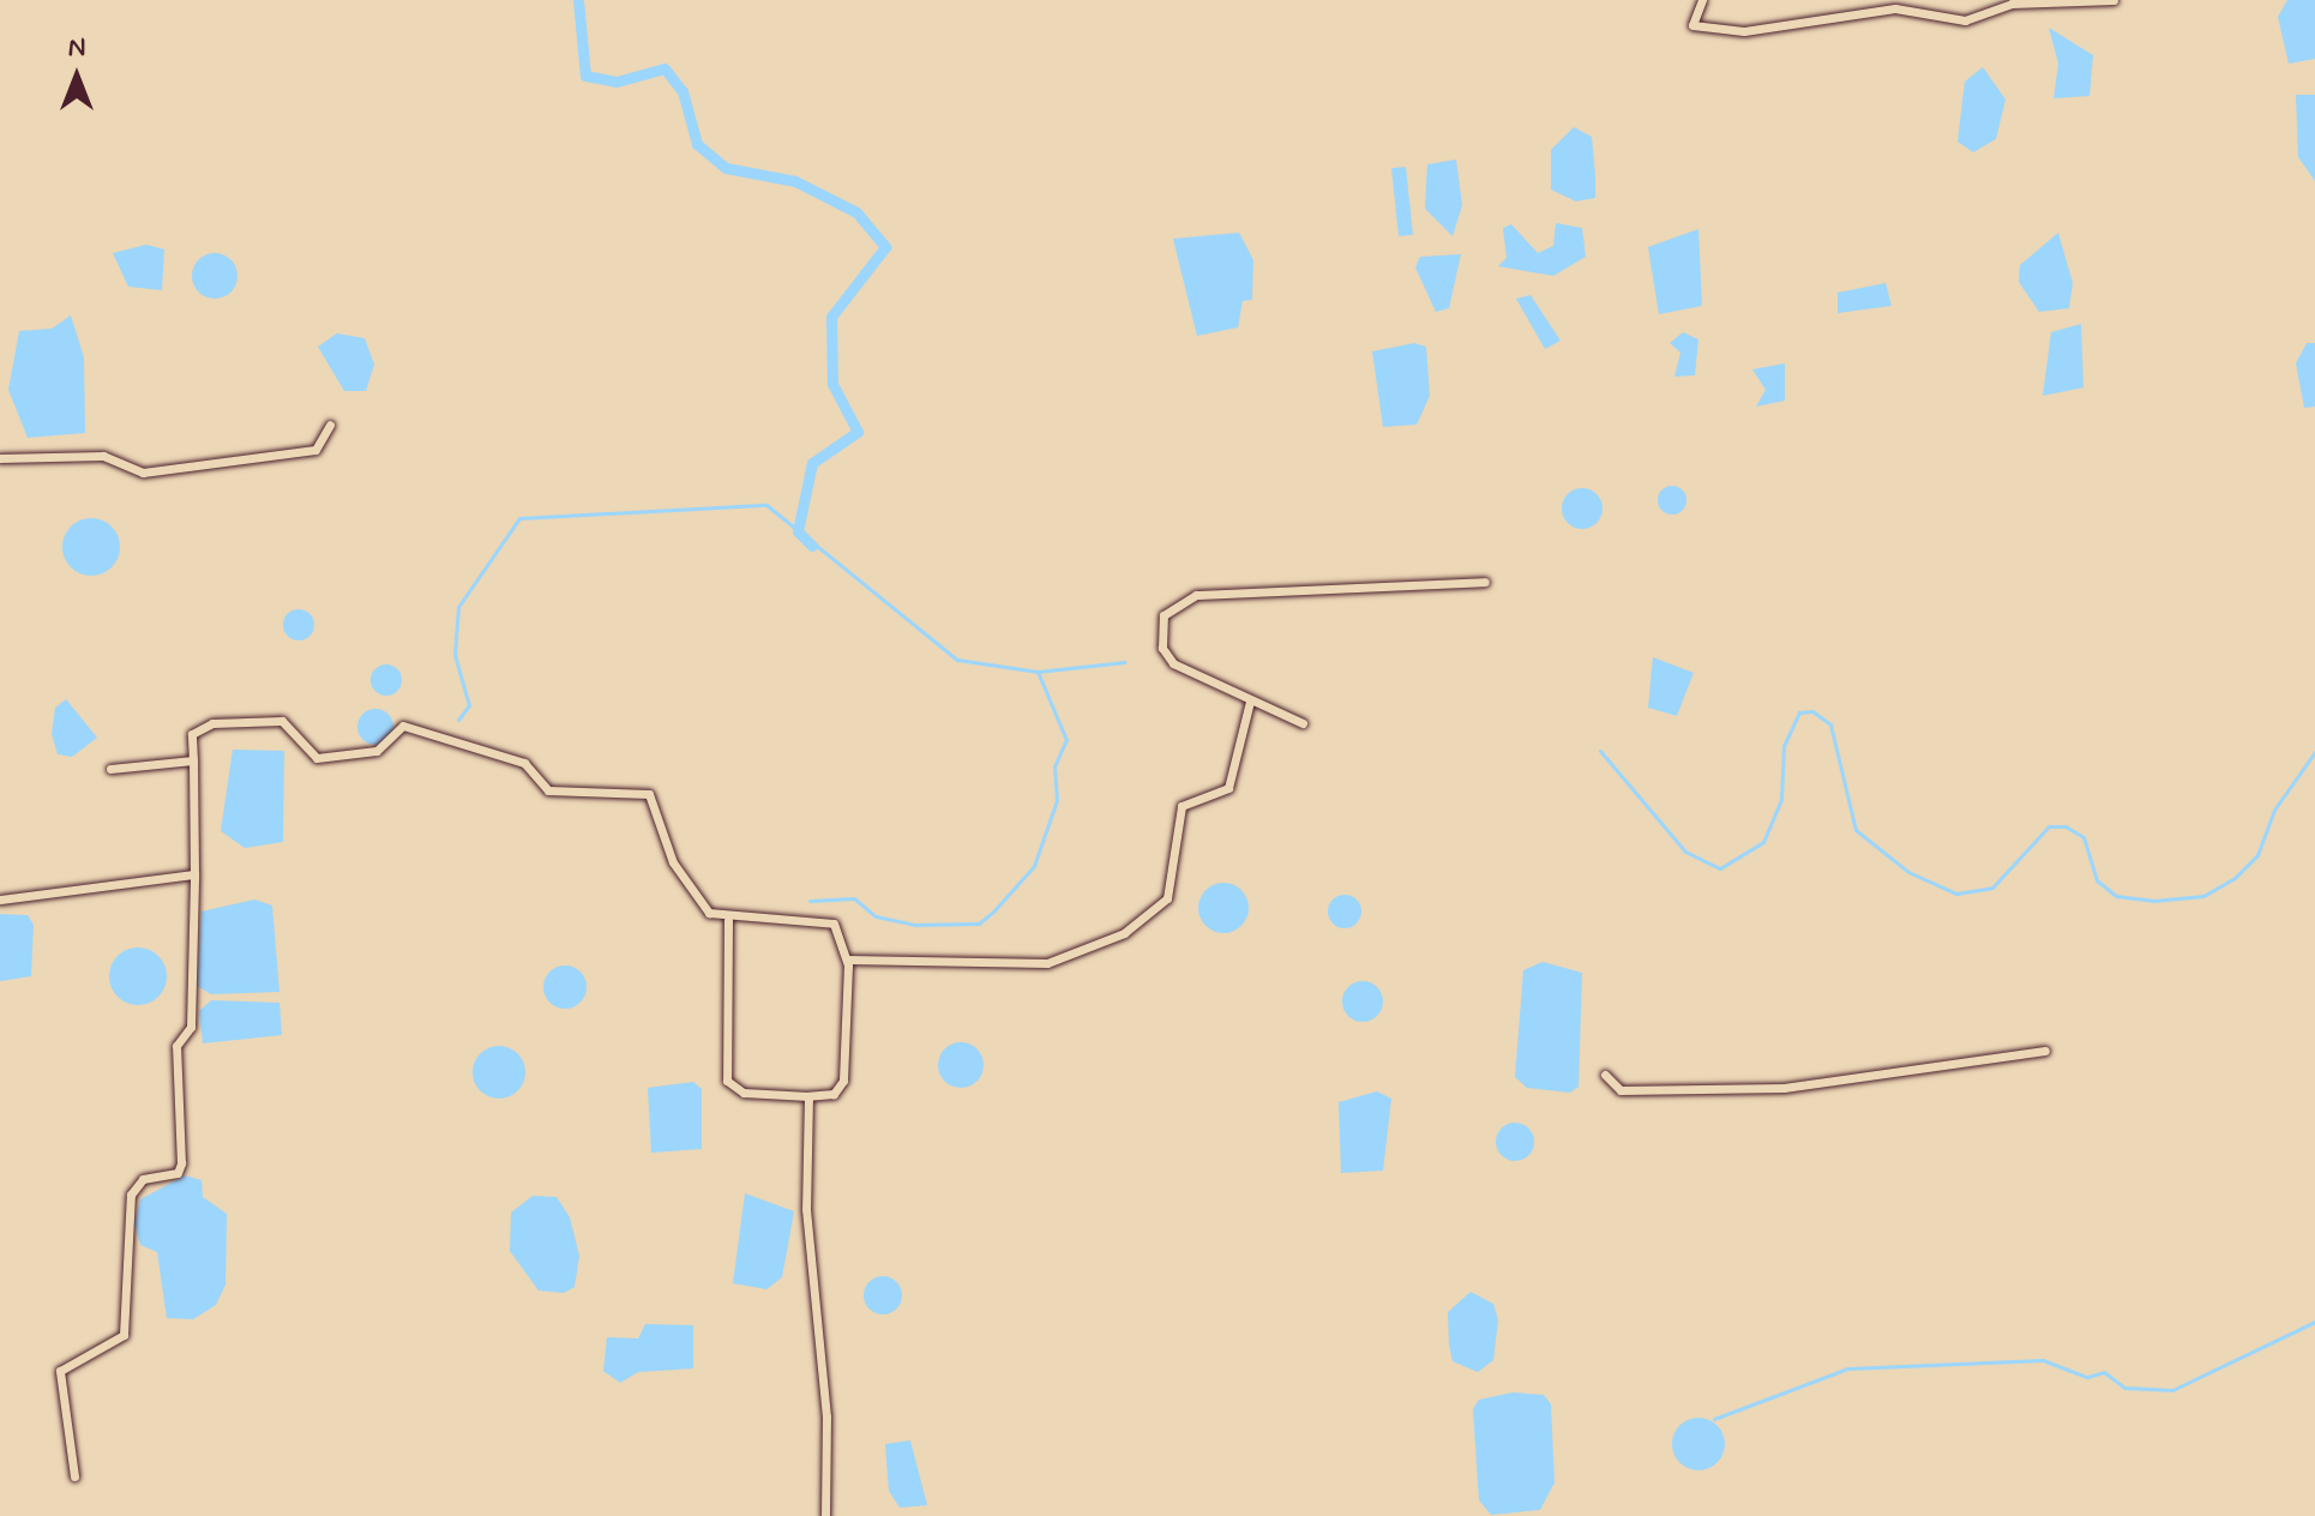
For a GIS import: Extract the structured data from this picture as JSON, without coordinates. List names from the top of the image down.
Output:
{
  "north": "top"
}
